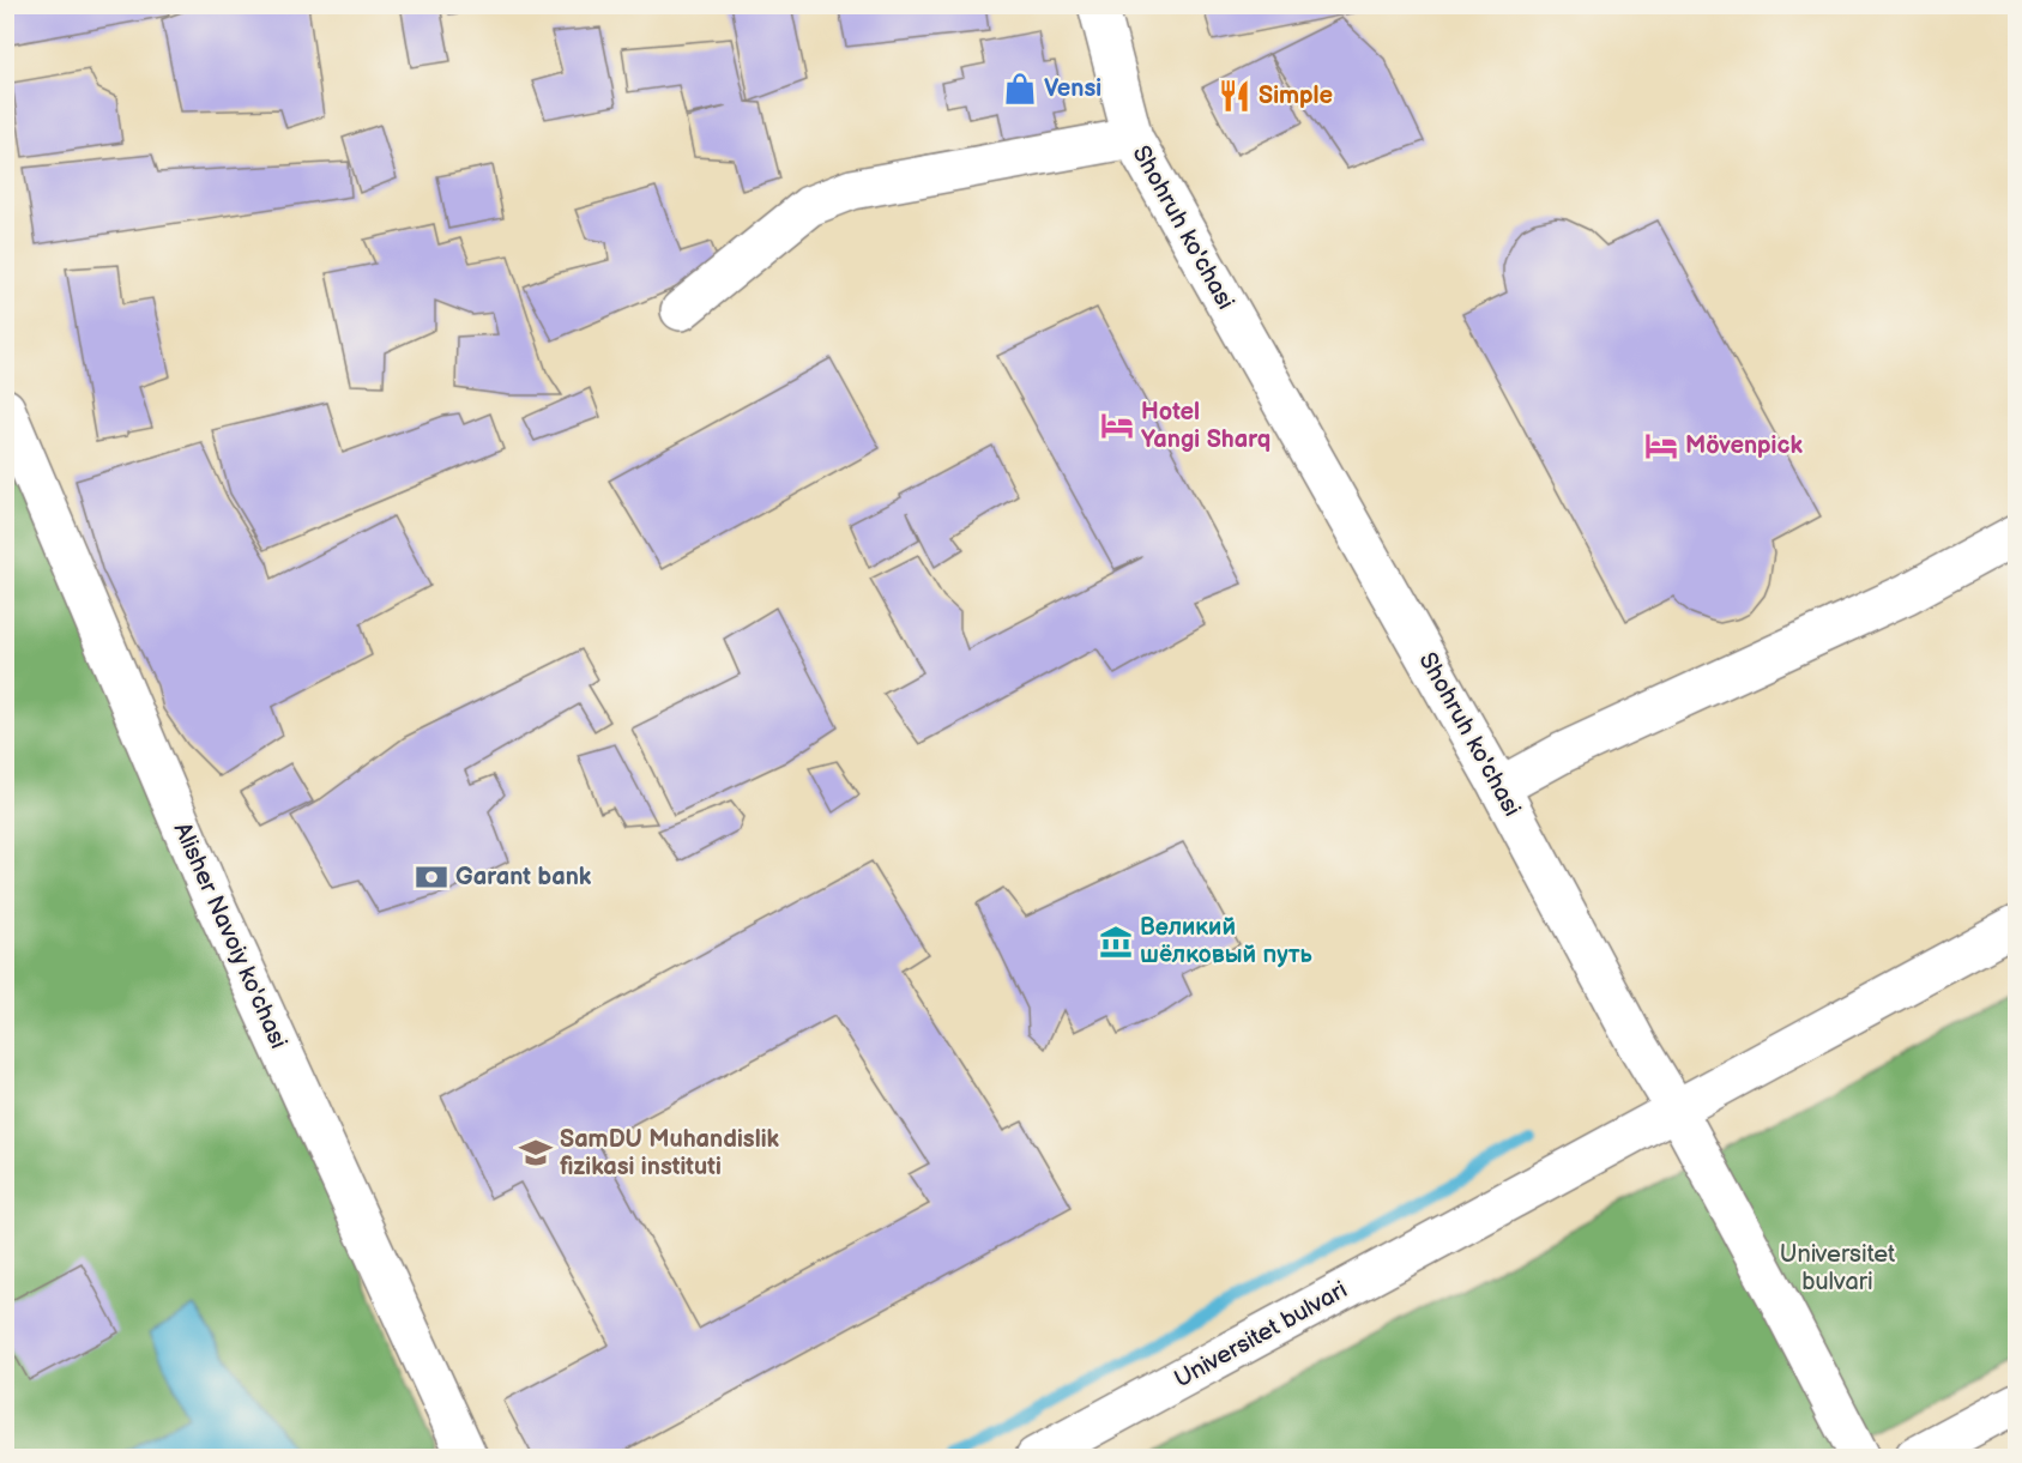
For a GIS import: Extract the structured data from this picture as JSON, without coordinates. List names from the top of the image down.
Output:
{
  "streets": {
    "main road": ["Shohruh ko'chasi", "Alisher Navoiy ko'chasi", "Universitet bulvari"]
  },
  "crossings": [
    ["Shohruh ko'chasi", "Universitet bulvari"]
  ],
  "parks": ["Universitet bulvari"],
  "places": {
    "shop": ["Vensi"],
    "restaurant": ["Simple"],
    "hotel": ["Hotel Yangi Sharq", "Mövenpick"],
    "bank": ["Garant bank"],
    "museum": ["Великий шёлковый путь"],
    "school or university": ["SamDU Muhandislik fizikasi instituti"]
  }
}
